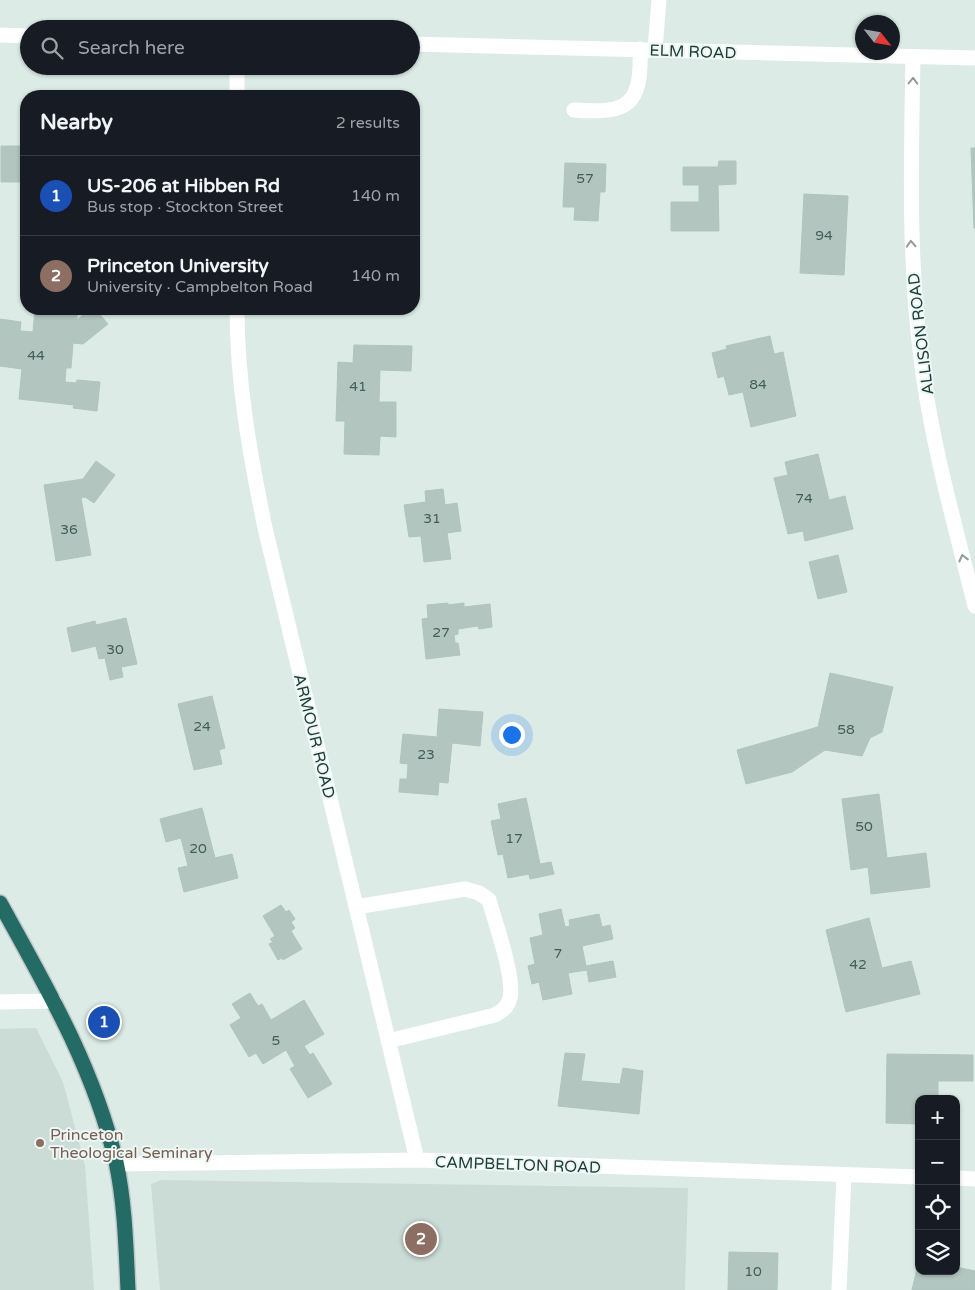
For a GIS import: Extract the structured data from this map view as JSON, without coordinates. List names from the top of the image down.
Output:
{
  "streets": {
    "street": [
      "ELM ROAD",
      "ALLISON ROAD",
      "ARMOUR ROAD",
      "CAMPBELTON ROAD"
    ]
  },
  "crossings": [
    ["ELM ROAD", "ALLISON ROAD"],
    ["ARMOUR ROAD", "CAMPBELTON ROAD"]
  ],
  "one_way": ["ALLISON ROAD"],
  "places": ["Princeton Theological Seminary"],
  "house_numbers": [
    "57",
    "94",
    "44",
    "84",
    "41",
    "74",
    "31",
    "36",
    "27",
    "30",
    "24",
    "58",
    "23",
    "50",
    "17",
    "20",
    "7",
    "42",
    "5",
    "10"
  ],
  "north": "bottom right",
  "page": {
    "search": "Search here",
    "heading": ["Nearby", "2 results"],
    "list": [
      {
        "mark": "1",
        "name": "US-206 at Hibben Rd",
        "note": "Bus stop · Stockton Street",
        "value": "140 m"
      },
      {
        "mark": "2",
        "name": "Princeton University",
        "note": "University · Campbelton Road",
        "value": "140 m"
      }
    ],
    "pins": ["1", "2"],
    "map_buttons": ["+", "−"]
  }
}
